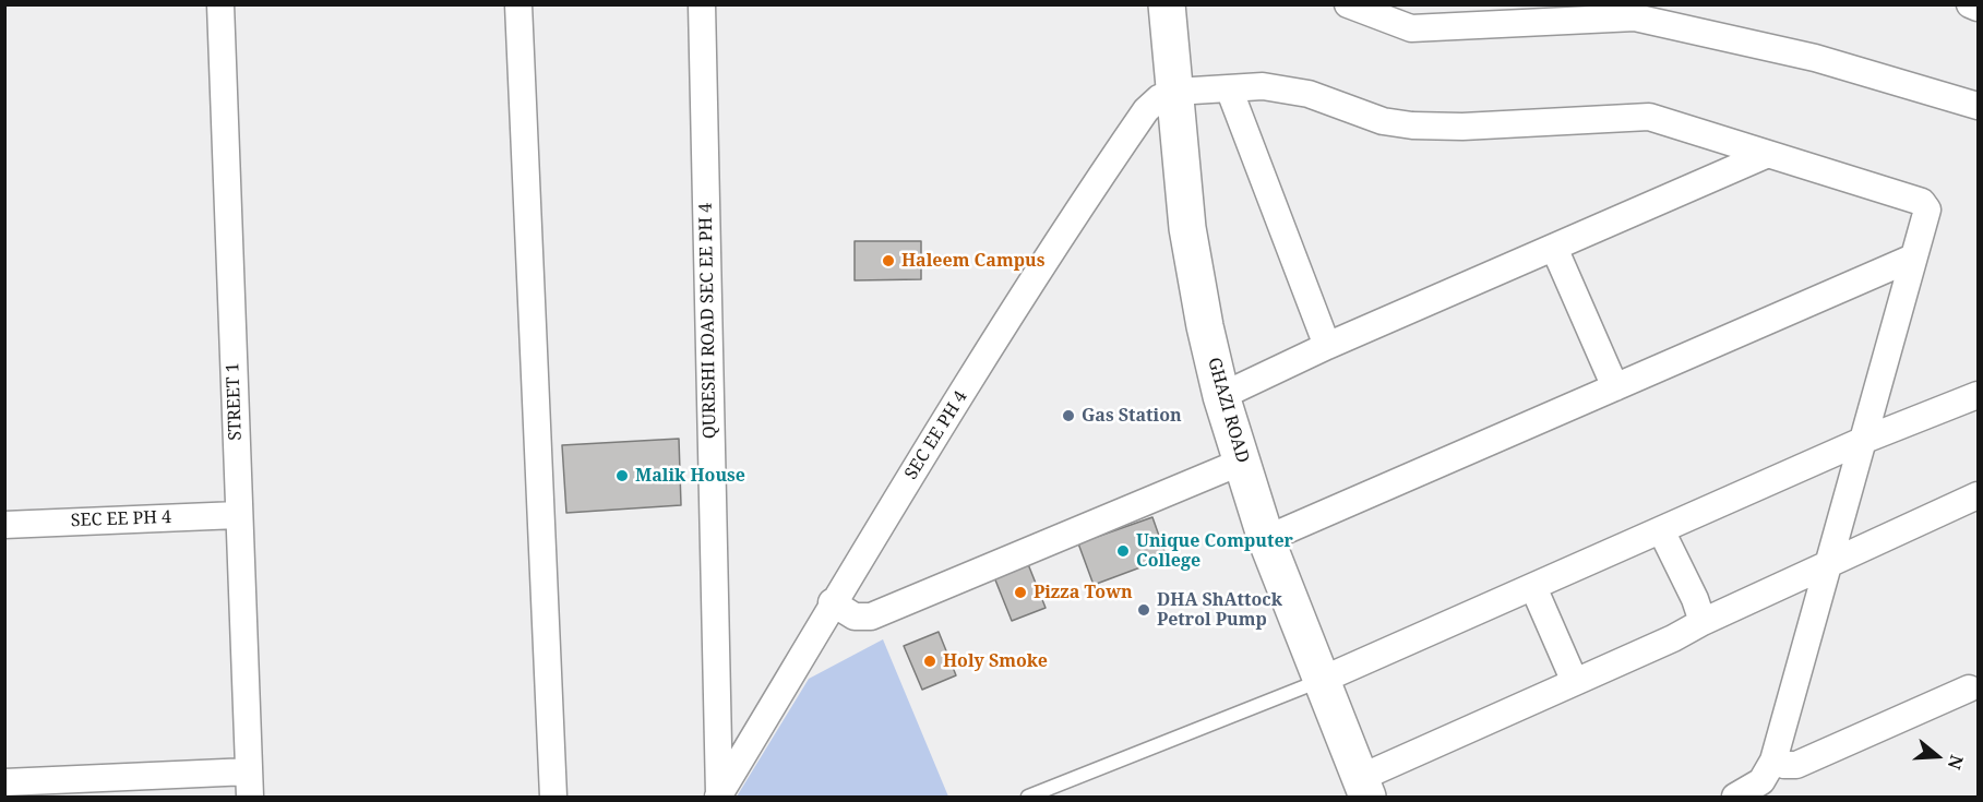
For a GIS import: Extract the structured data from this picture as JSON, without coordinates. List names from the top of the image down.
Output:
{
  "streets": {
    "main road": ["GHAZI ROAD"],
    "street": ["QURESHI ROAD SEC EE PH 4", "STREET 1", "SEC EE PH 4"]
  },
  "crossings": [
    ["QURESHI ROAD SEC EE PH 4", "SEC EE PH 4"],
    ["STREET 1", "SEC EE PH 4"],
    ["GHAZI ROAD", "SEC EE PH 4"]
  ],
  "places": [
    "Haleem Campus",
    "Gas Station",
    "Malik House",
    "Unique Computer College",
    "Pizza Town",
    "DHA ShAttock Petrol Pump",
    "Holy Smoke"
  ],
  "north": "right"
}
